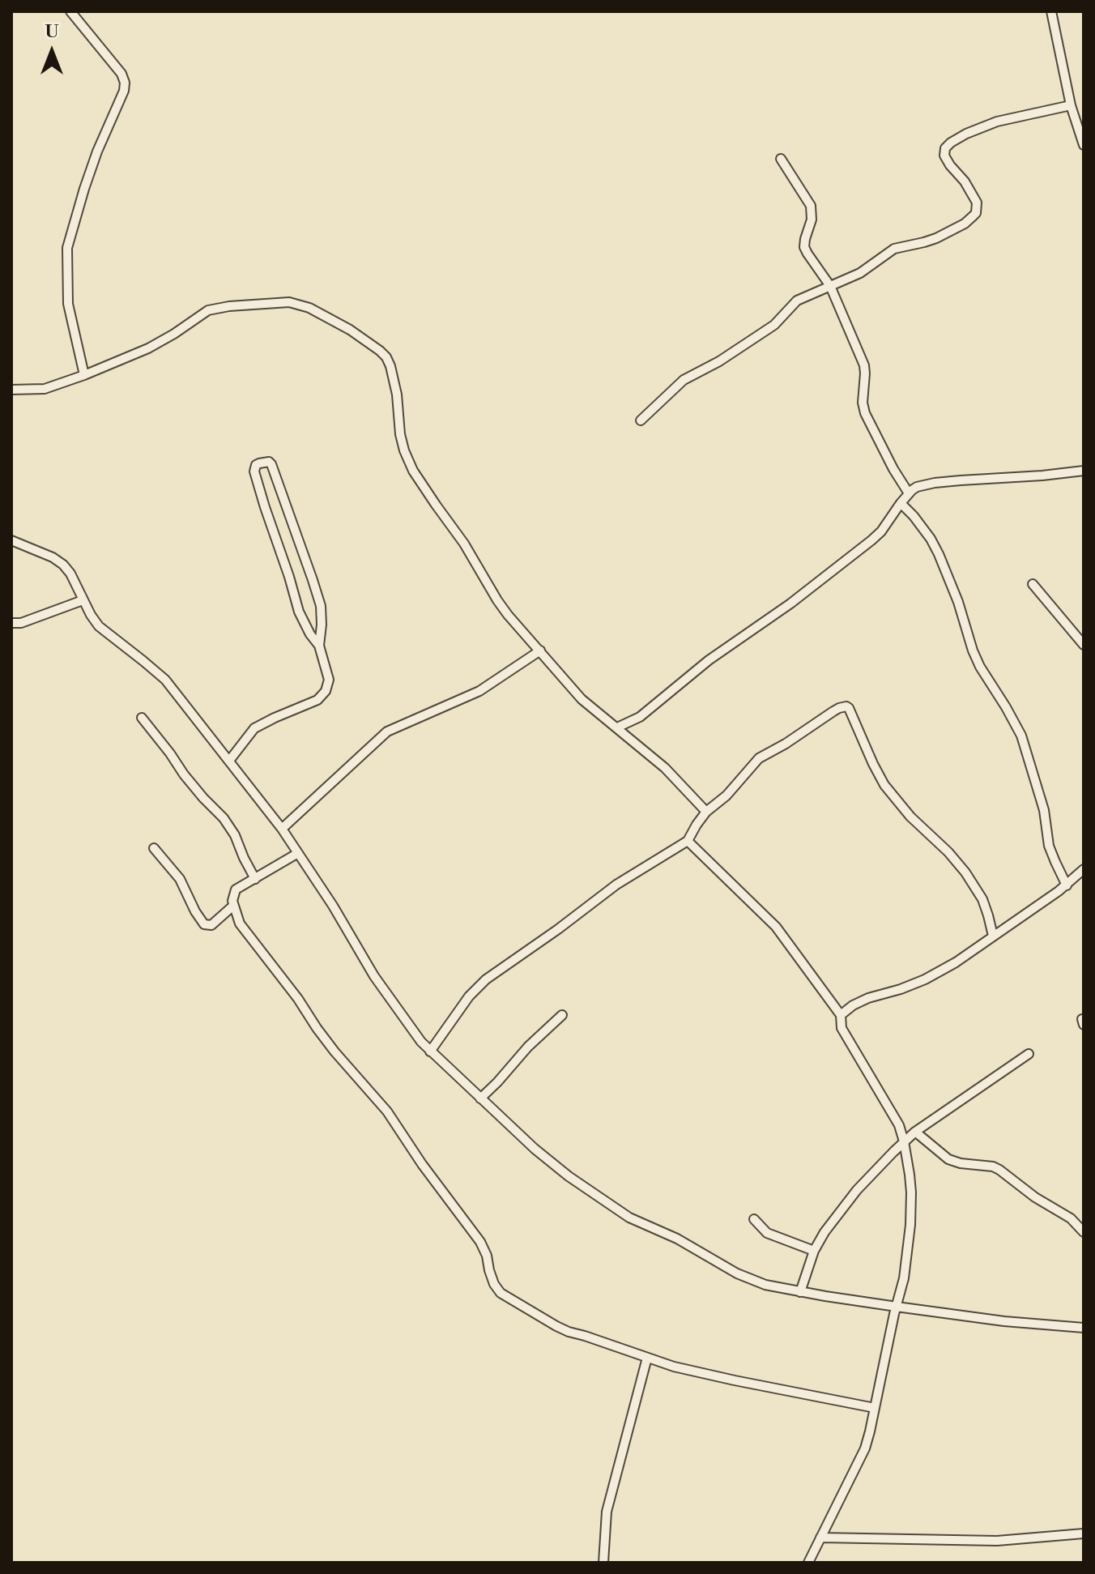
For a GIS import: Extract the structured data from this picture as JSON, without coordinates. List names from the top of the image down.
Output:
{
  "north": "top"
}
